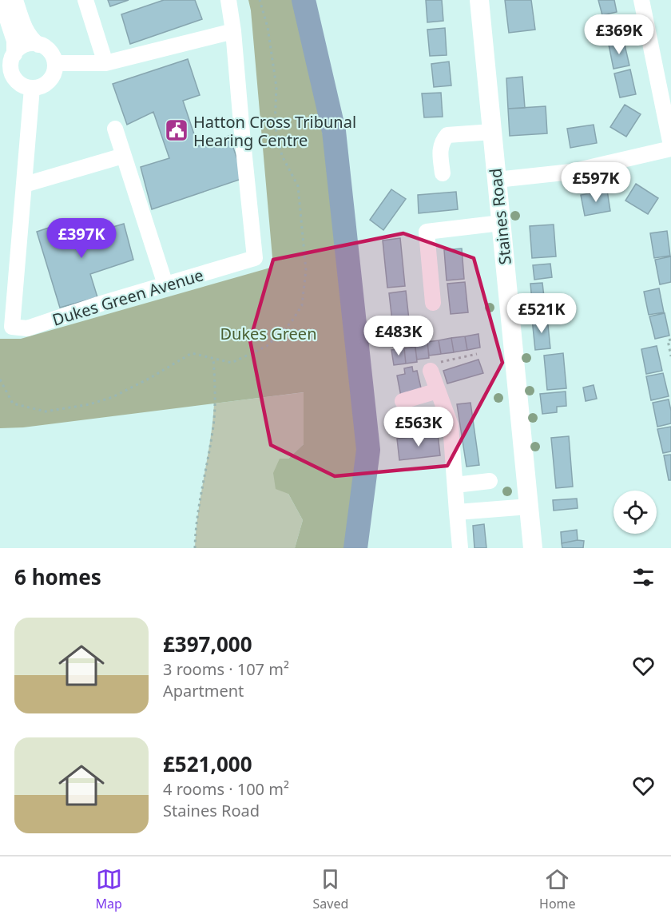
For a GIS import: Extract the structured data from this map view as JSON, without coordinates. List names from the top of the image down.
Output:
{
  "streets": {
    "main road": ["Staines Road"],
    "street": ["Dukes Green Avenue"]
  },
  "parks": ["Dukes Green"],
  "places": {
    "public building": ["Hatton Cross Tribunal Hearing Centre"]
  },
  "page": {
    "price": [
      "£369K",
      "£597K",
      "£397K",
      "£521K",
      "£483K",
      "£563K"
    ],
    "heading": "6 homes",
    "list": [
      {
        "name": "£397,000",
        "note": "3 rooms · 107 m² · Apartment"
      },
      {
        "name": "£521,000",
        "note": "4 rooms · 100 m² · Staines Road"
      }
    ],
    "tabs": ["Map", "Saved", "Home"]
  }
}
